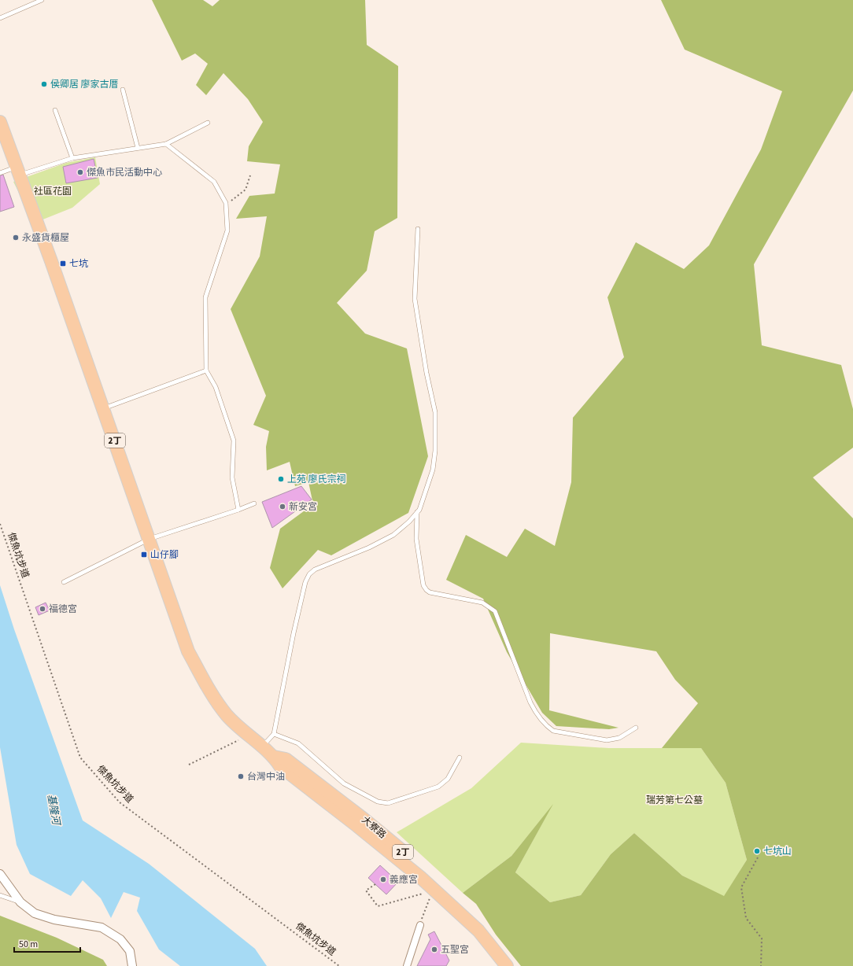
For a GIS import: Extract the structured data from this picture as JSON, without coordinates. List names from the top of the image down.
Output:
{
  "streets": {
    "main road": ["2丁", "大寮路"],
    "path": ["傑魚坑步道"]
  },
  "crossings": [
    ["2丁", "大寮路"]
  ],
  "water": ["基隆河"],
  "parks": ["社區花園", "瑞芳第七公墓"],
  "places": {
    "other": [
      "侯卿居 廖家古厝",
      "傑魚市民活動中心",
      "永盛貨櫃屋",
      "上苑 廖氏宗祠",
      "新安宮",
      "福德宮",
      "台灣中油",
      "七坑山",
      "義應宮",
      "五聖宮"
    ],
    "transit": ["七坑", "山仔腳"]
  },
  "scale_bar": "50 m"
}
